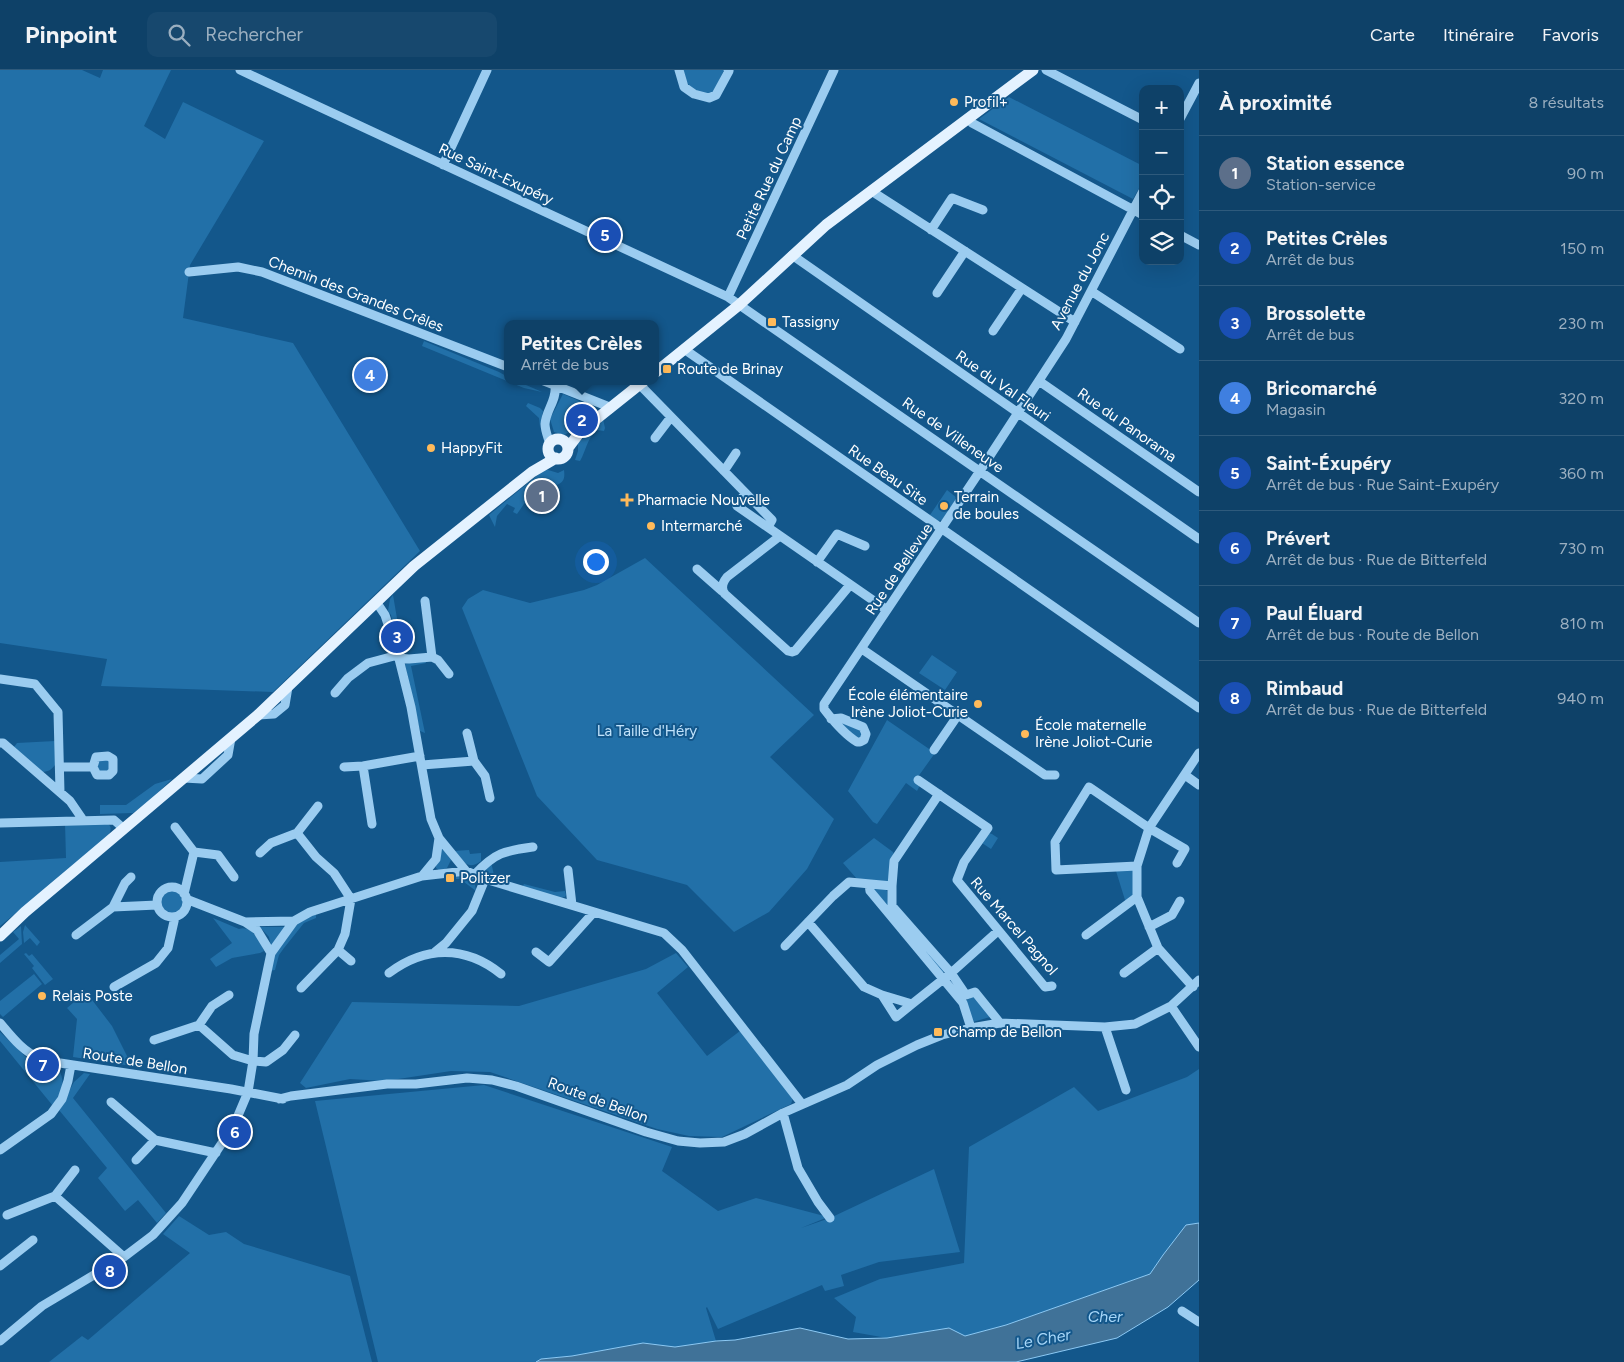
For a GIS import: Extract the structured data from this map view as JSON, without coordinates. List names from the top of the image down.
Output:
{
  "streets": {
    "street": [
      "Rue Saint-Exupéry",
      "Petite Rue du Camp",
      "Avenue du Jonc",
      "Chemin des Grandes Crêles",
      "Rue du Val Fleuri",
      "Rue du Panorama",
      "Rue de Villeneuve",
      "Rue Beau Site",
      "Rue de Bellevue",
      "Rue Marcel Pagnol",
      "Route de Bellon"
    ]
  },
  "crossings": [
    ["Rue Saint-Exupéry", "Petite Rue du Camp"],
    ["Rue Saint-Exupéry", "Rue de Villeneuve"],
    ["Avenue du Jonc", "Rue du Panorama"],
    ["Avenue du Jonc", "Rue de Bellevue"],
    ["Rue du Val Fleuri", "Rue de Bellevue"],
    ["Rue du Panorama", "Rue de Bellevue"],
    ["Rue de Villeneuve", "Rue de Bellevue"],
    ["Rue Beau Site", "Rue de Bellevue"]
  ],
  "water": ["Cher", "Le Cher"],
  "parks": ["La Taille d'Héry"],
  "places": {
    "other": [
      "Profil+",
      "HappyFit",
      "Terrain de boules",
      "Intermarché",
      "École élémentaire Irène Joliot-Curie",
      "École maternelle Irène Joliot-Curie",
      "Relais Poste"
    ],
    "transit": [
      "Tassigny",
      "Route de Brinay",
      "Politzer",
      "Champ de Bellon"
    ],
    "health": ["Pharmacie Nouvelle"]
  },
  "page": {
    "header": "Pinpoint",
    "search": "Rechercher",
    "nav": ["Carte", "Itinéraire", "Favoris"],
    "heading": ["À proximité", "8 résultats"],
    "map_buttons": ["+", "−"],
    "list": [
      {
        "mark": "1",
        "name": "Station essence",
        "note": "Station-service",
        "value": "90 m"
      },
      {
        "mark": "2",
        "name": "Petites Crèles",
        "note": "Arrêt de bus",
        "value": "150 m"
      },
      {
        "mark": "3",
        "name": "Brossolette",
        "note": "Arrêt de bus",
        "value": "230 m"
      },
      {
        "mark": "4",
        "name": "Bricomarché",
        "note": "Magasin",
        "value": "320 m"
      },
      {
        "mark": "5",
        "name": "Saint-Éxupéry",
        "note": "Arrêt de bus · Rue Saint-Exupéry",
        "value": "360 m"
      },
      {
        "mark": "6",
        "name": "Prévert",
        "note": "Arrêt de bus · Rue de Bitterfeld",
        "value": "730 m"
      },
      {
        "mark": "7",
        "name": "Paul Éluard",
        "note": "Arrêt de bus · Route de Bellon",
        "value": "810 m"
      },
      {
        "mark": "8",
        "name": "Rimbaud",
        "note": "Arrêt de bus · Rue de Bitterfeld",
        "value": "940 m"
      }
    ],
    "pins": [
      "5",
      "4",
      "2",
      "1",
      "3",
      "7",
      "6",
      "8"
    ],
    "popup": ["Petites Crèles", "Arrêt de bus"]
  }
}
